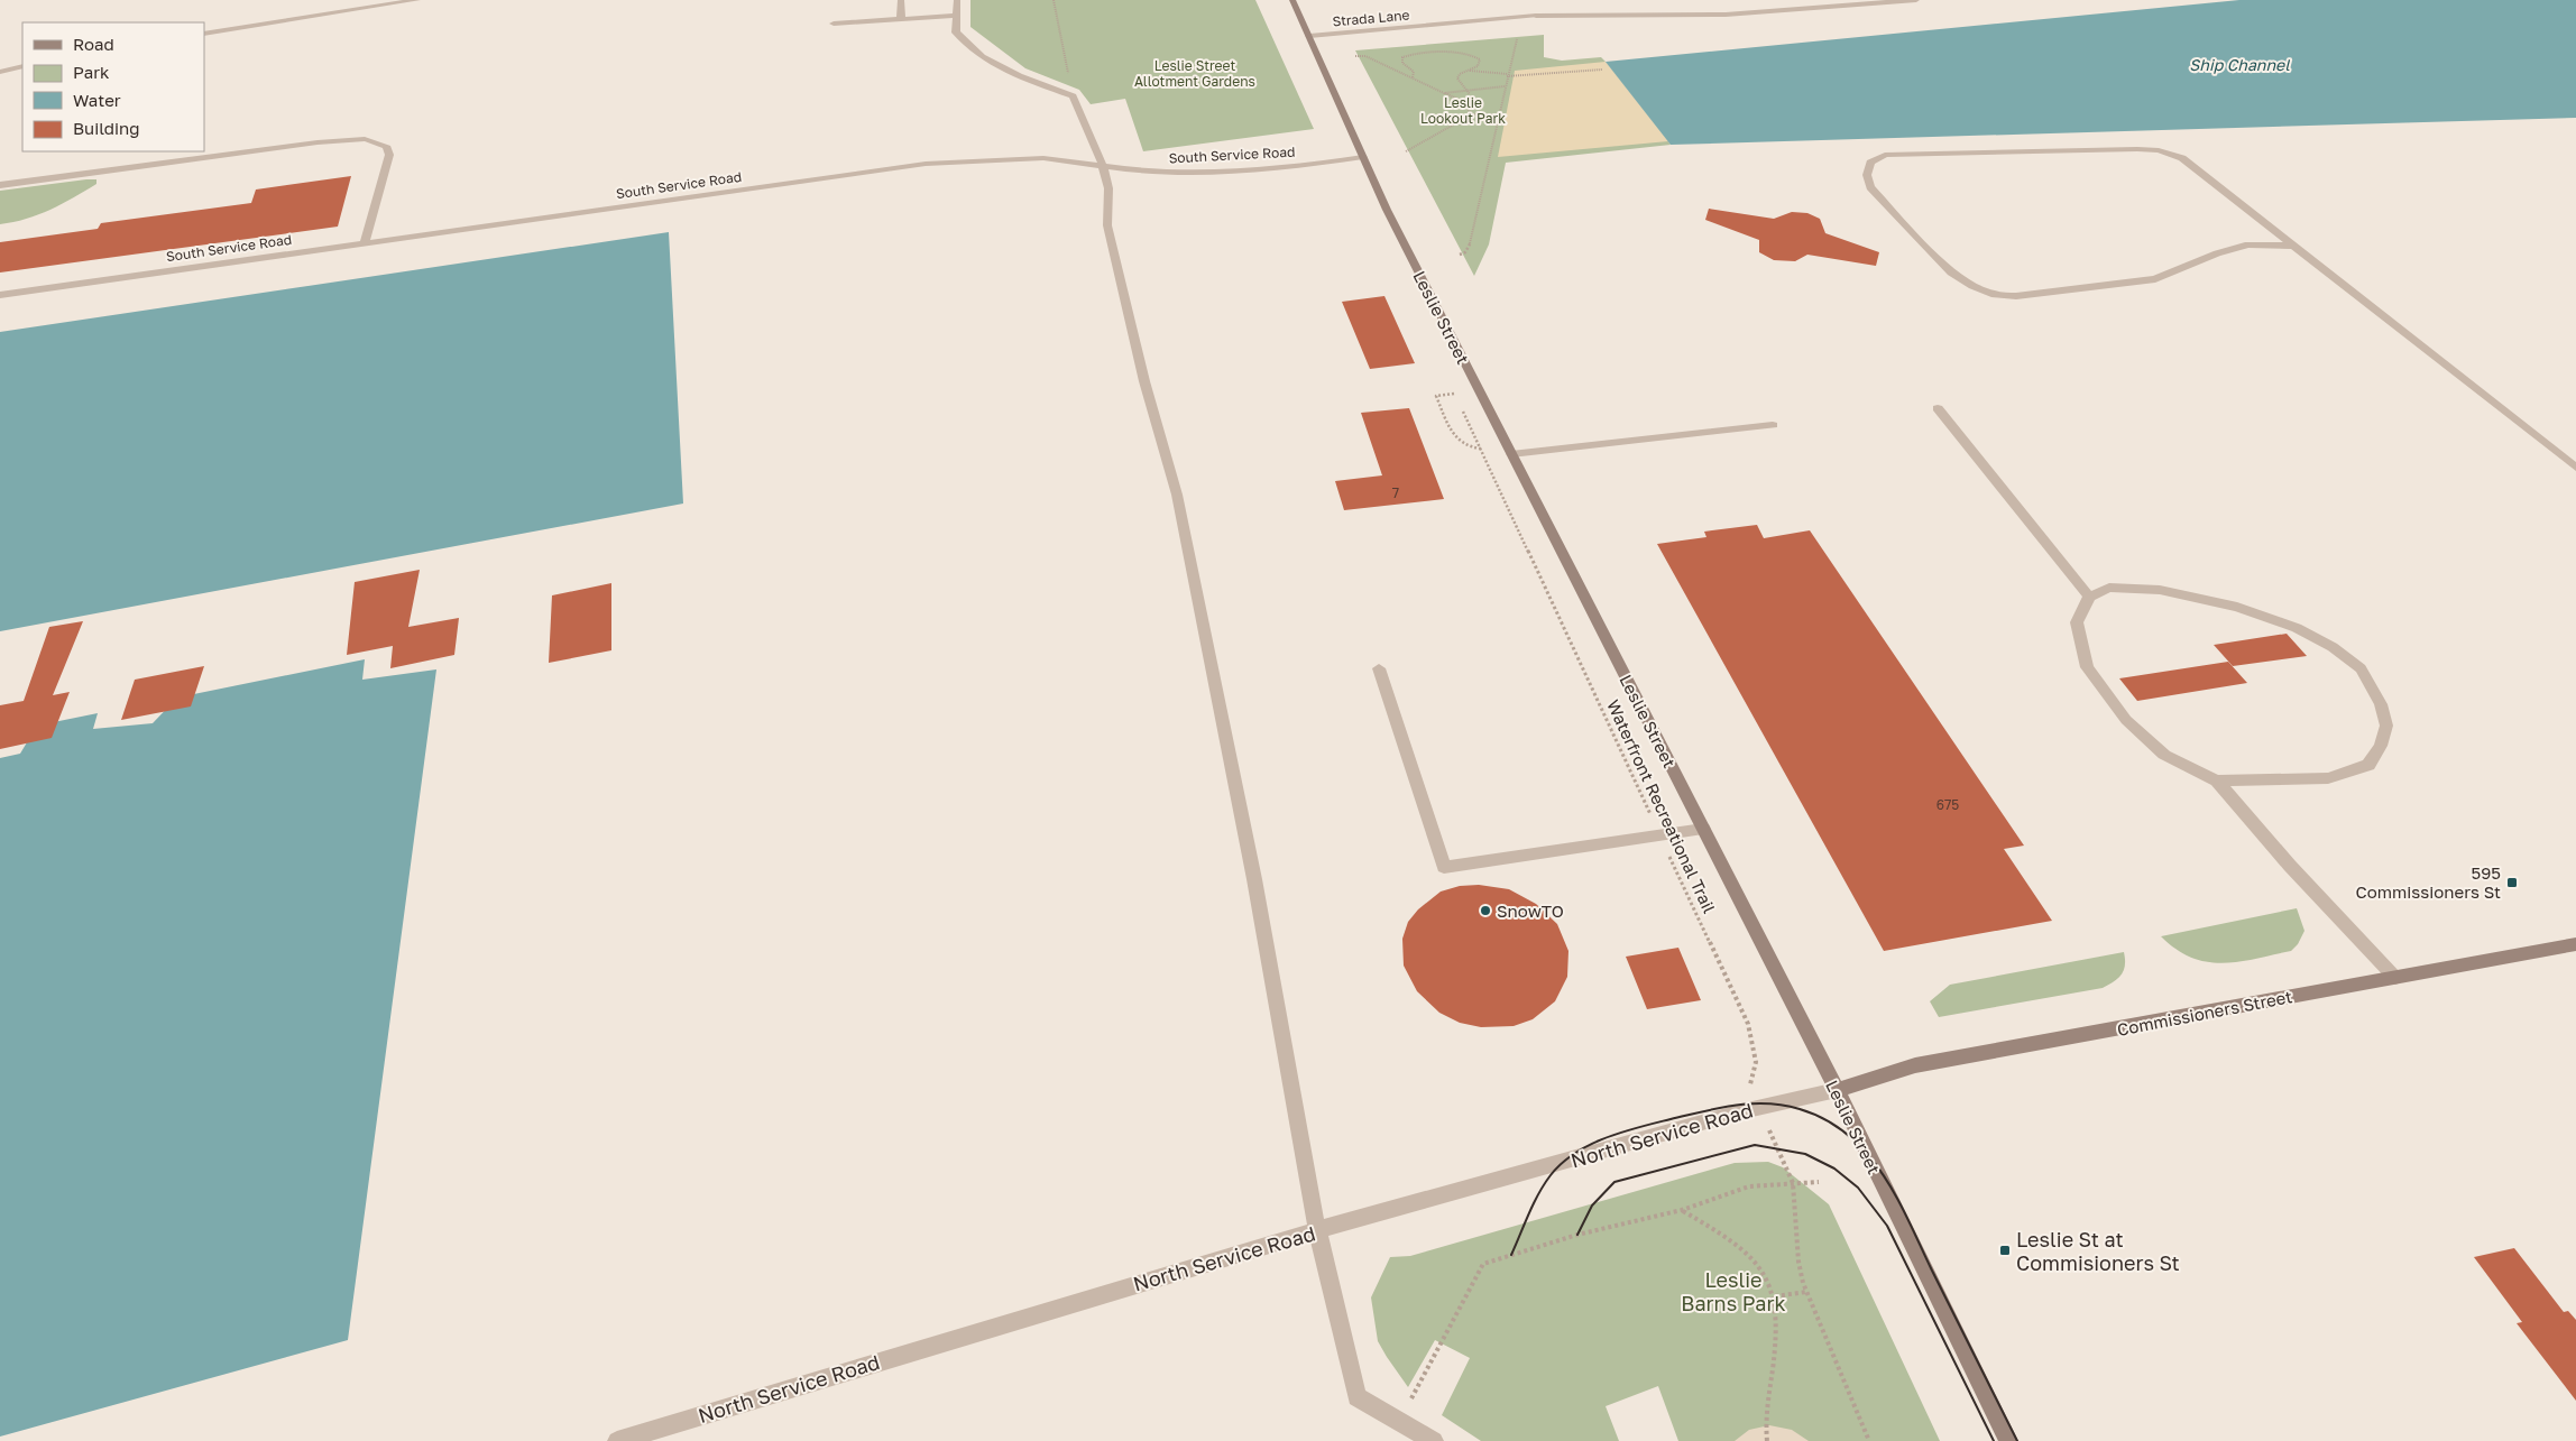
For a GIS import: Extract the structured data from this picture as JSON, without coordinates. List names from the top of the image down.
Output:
{
  "streets": {
    "street": [
      "Strada Lane",
      "South Service Road",
      "Leslie Street",
      "Commissioners Street",
      "North Service Road"
    ],
    "path": ["Waterfront Recreational Trail"]
  },
  "crossings": [
    ["Strada Lane", "Leslie Street"],
    ["South Service Road", "Leslie Street"],
    ["Leslie Street", "Commissioners Street"],
    ["Leslie Street", "North Service Road"],
    ["Waterfront Recreational Trail", "North Service Road"],
    ["Commissioners Street", "North Service Road"]
  ],
  "water": ["Ship Channel"],
  "parks": ["Leslie Street Allotment Gardens", "Leslie Lookout Park", "Leslie Barns Park"],
  "places": {
    "transit": ["595 Commissioners St", "Leslie St at Commisioners St"],
    "other": ["SnowTO"]
  },
  "house_numbers": ["7", "675"],
  "legend": [
    "Road",
    "Park",
    "Water",
    "Building"
  ]
}
